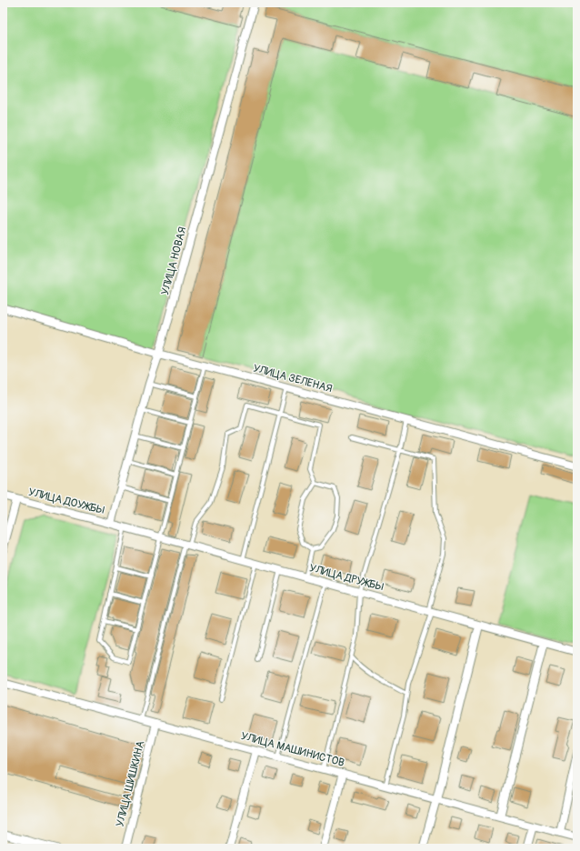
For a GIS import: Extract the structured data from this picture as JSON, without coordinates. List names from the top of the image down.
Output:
{
  "streets": {
    "street": [
      "УЛИЦА НОВАЯ",
      "УЛИЦА ЗЕЛЕНАЯ",
      "УЛИЦА ДОУЖБЫ",
      "УЛИЦА ДРУЖБЫ",
      "УЛИЦА МАШИНИСТОВ",
      "УЛИЦА ШИШКИНА"
    ]
  },
  "crossings": [
    ["УЛИЦА НОВАЯ", "УЛИЦА ЗЕЛЕНАЯ"],
    ["УЛИЦА НОВАЯ", "УЛИЦА ДОУЖБЫ"],
    ["УЛИЦА НОВАЯ", "УЛИЦА ДРУЖБЫ"],
    ["УЛИЦА ДОУЖБЫ", "УЛИЦА ДРУЖБЫ"],
    ["УЛИЦА МАШИНИСТОВ", "УЛИЦА ШИШКИНА"]
  ]
}
